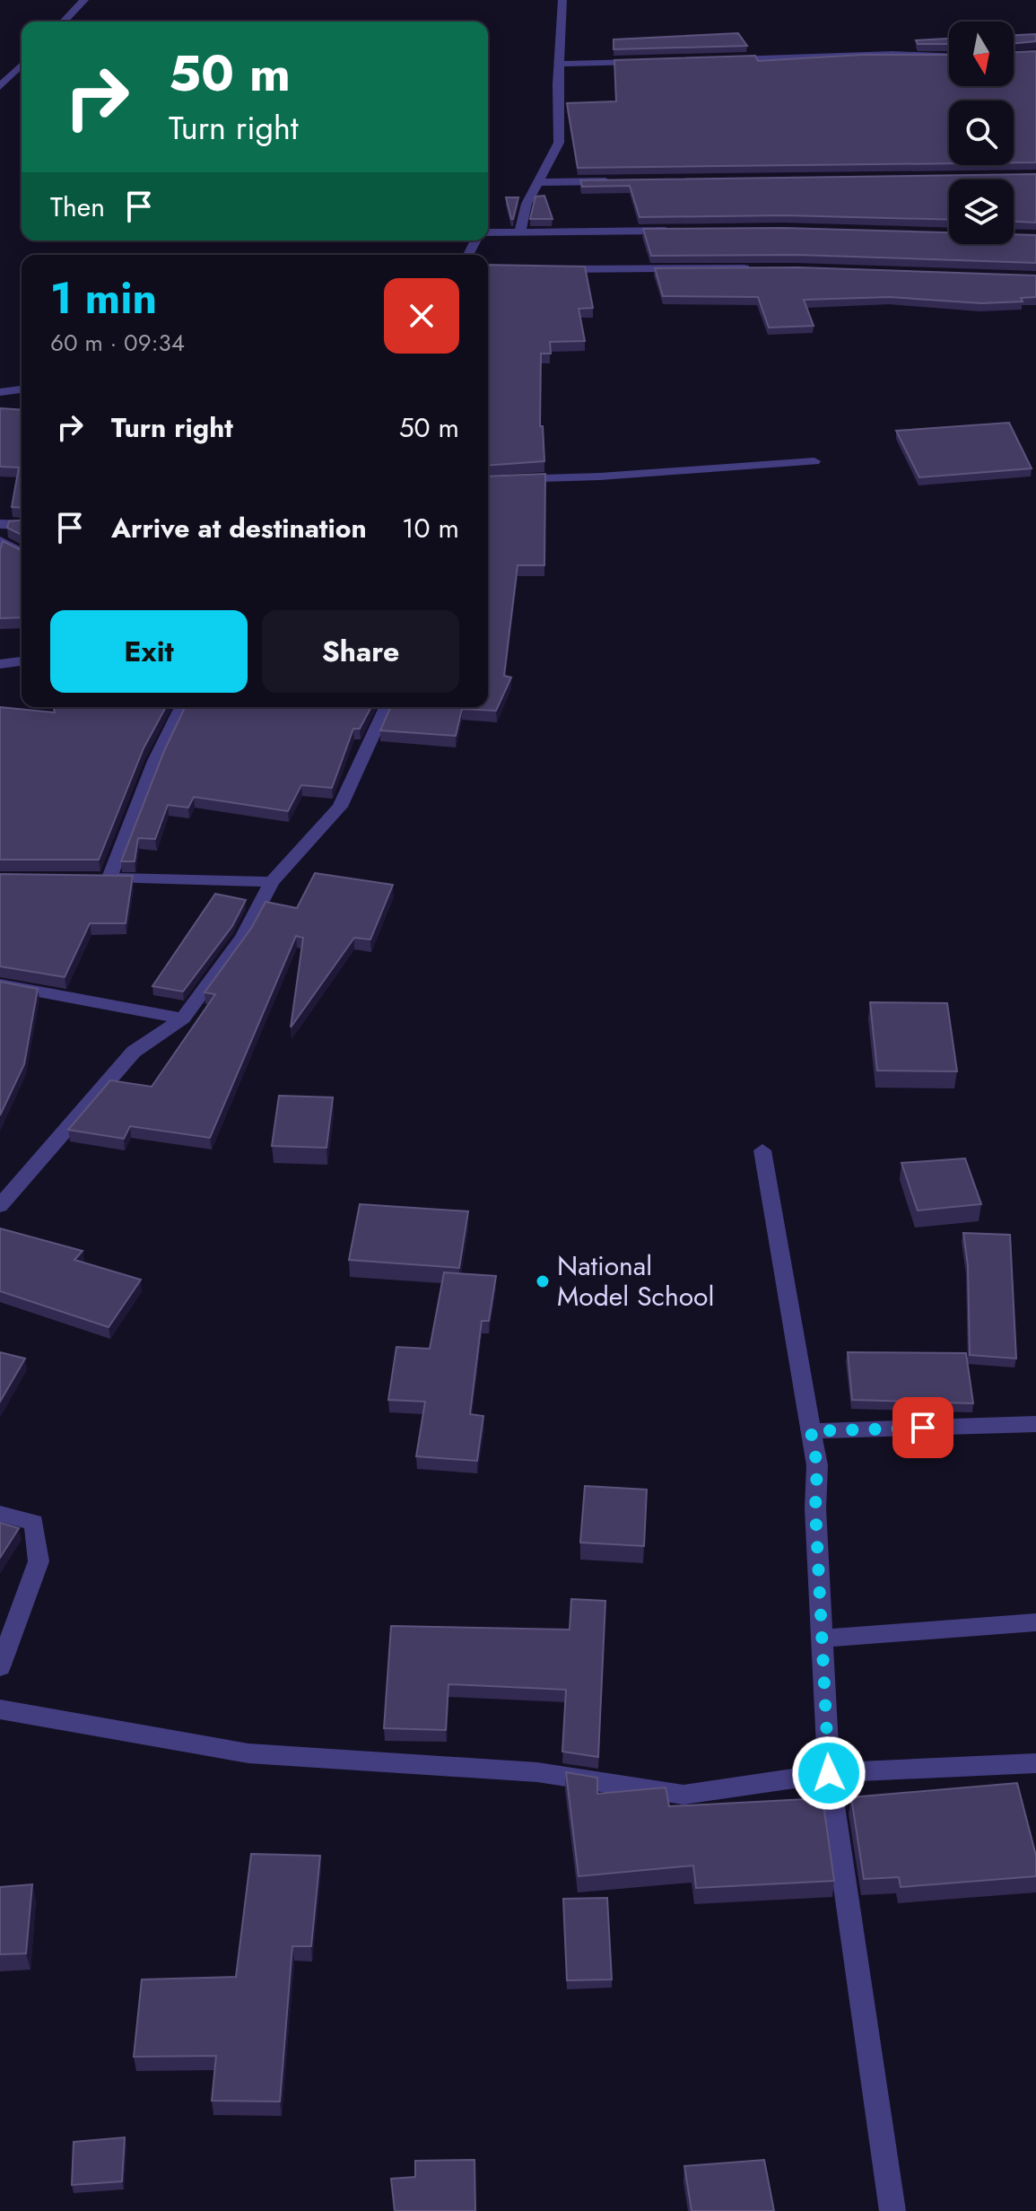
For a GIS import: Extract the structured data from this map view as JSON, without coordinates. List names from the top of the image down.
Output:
{
  "places": ["National Model School"],
  "north": "bottom",
  "page": {
    "turn": ["50 m", "Turn right"],
    "then": "Then",
    "heading": ["1 min", "60 m · 09:34"],
    "list": [
      {
        "name": "Turn right",
        "value": "50 m"
      },
      {
        "name": "Arrive at destination",
        "value": "10 m"
      }
    ],
    "buttons": ["Exit", "Share"]
  }
}
